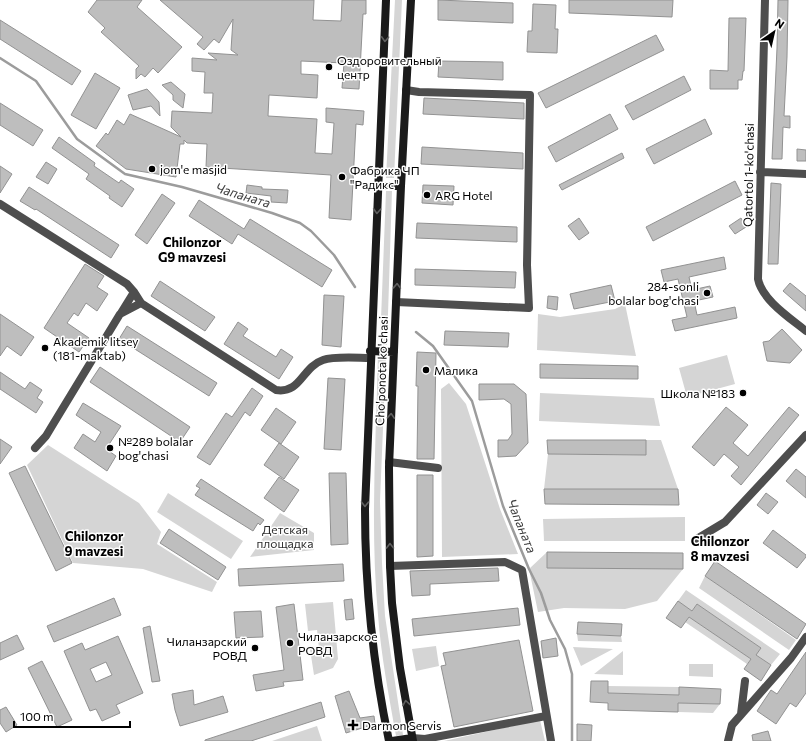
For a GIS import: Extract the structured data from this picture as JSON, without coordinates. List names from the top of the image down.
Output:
{
  "streets": {
    "main road": ["Cho'ponota ko'chasi"],
    "street": ["Qatortol 1-ko'chasi"]
  },
  "districts": ["Chilonzor G9 mavzesi", "Chilonzor 9 mavzesi", "Chilonzor 8 mavzesi"],
  "water": ["Чапаната"],
  "parks": ["Детская площадка"],
  "places": {
    "other": [
      "Оздоровительный центр",
      "jom'e masjid",
      "Фабрика ЧП \"Радикс\"",
      "ARG Hotel",
      "284-sonli bolalar bog'chasi",
      "Akademik litsey (181-maktab)",
      "Малика",
      "Школа №183",
      "№289 bolalar bog'chasi",
      "Чиланзарское РОВД",
      "Чиланзарский РОВД"
    ],
    "health": ["Darmon Servis"]
  },
  "scale_bar": "100 m",
  "north": "top right"
}
